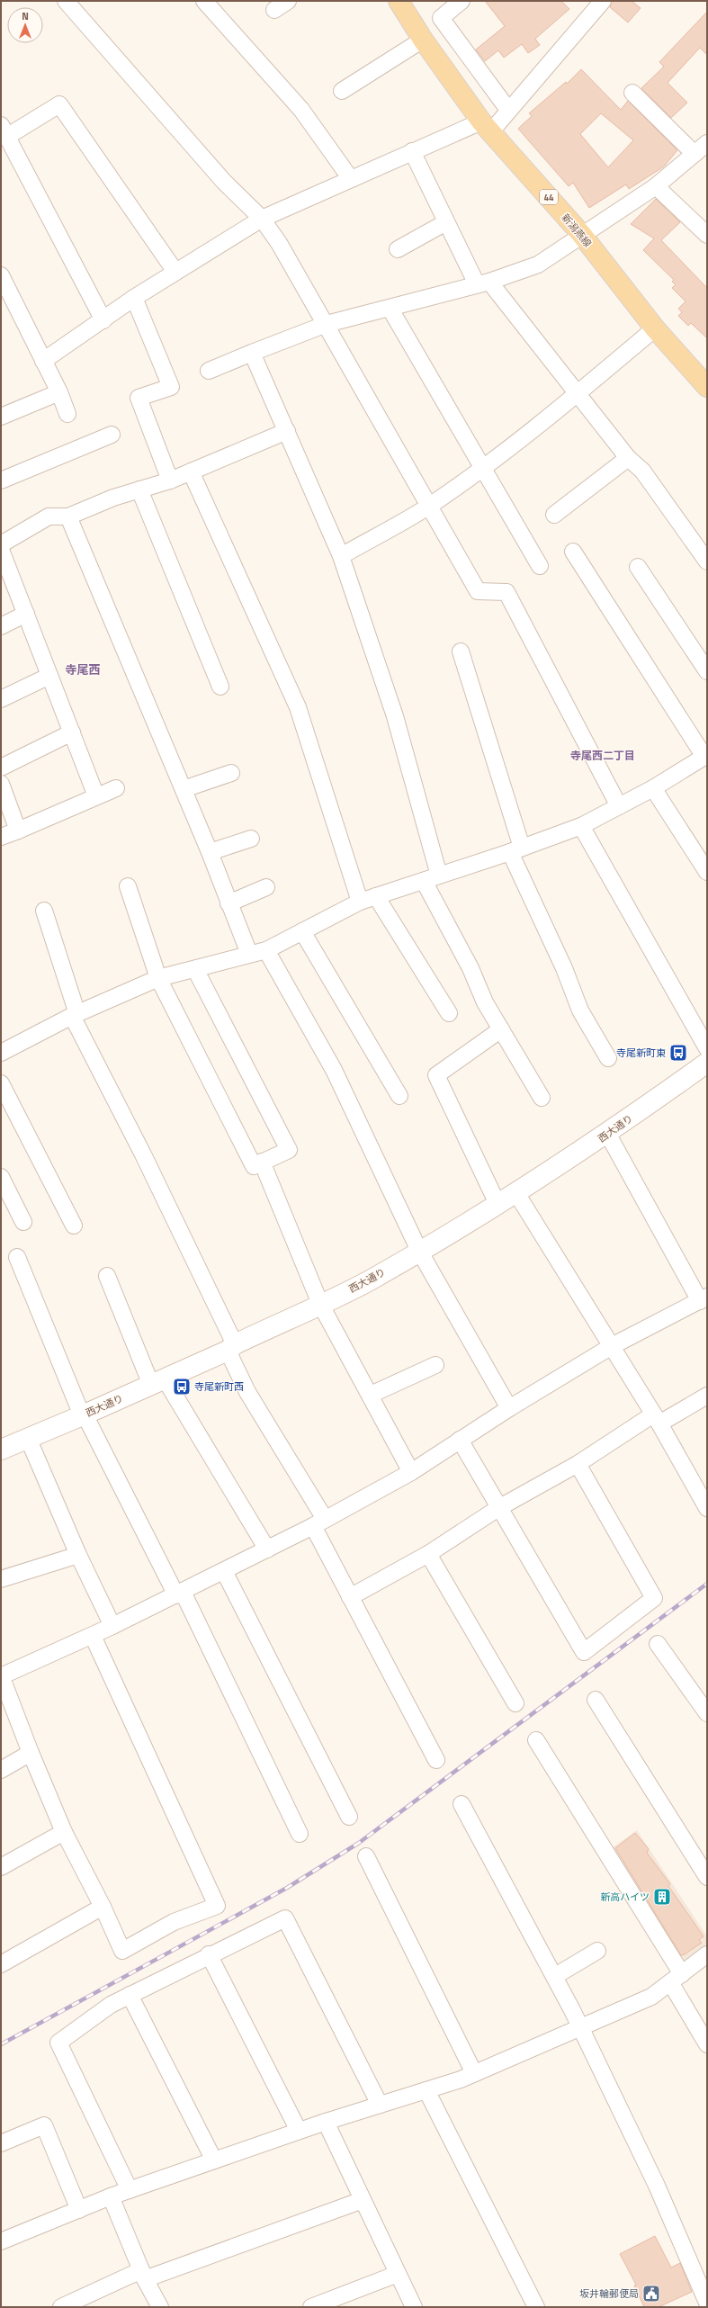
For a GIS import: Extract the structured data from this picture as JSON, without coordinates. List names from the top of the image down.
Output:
{
  "streets": {
    "main road": ["44", "新潟燕線"],
    "street": ["西大通り"]
  },
  "districts": ["寺尾西", "寺尾西二丁目"],
  "places": {
    "bus stop": ["寺尾新町東", "寺尾新町西"],
    "building": ["新高ハイツ"],
    "public building": ["坂井輪郵便局"]
  },
  "north": "top"
}
